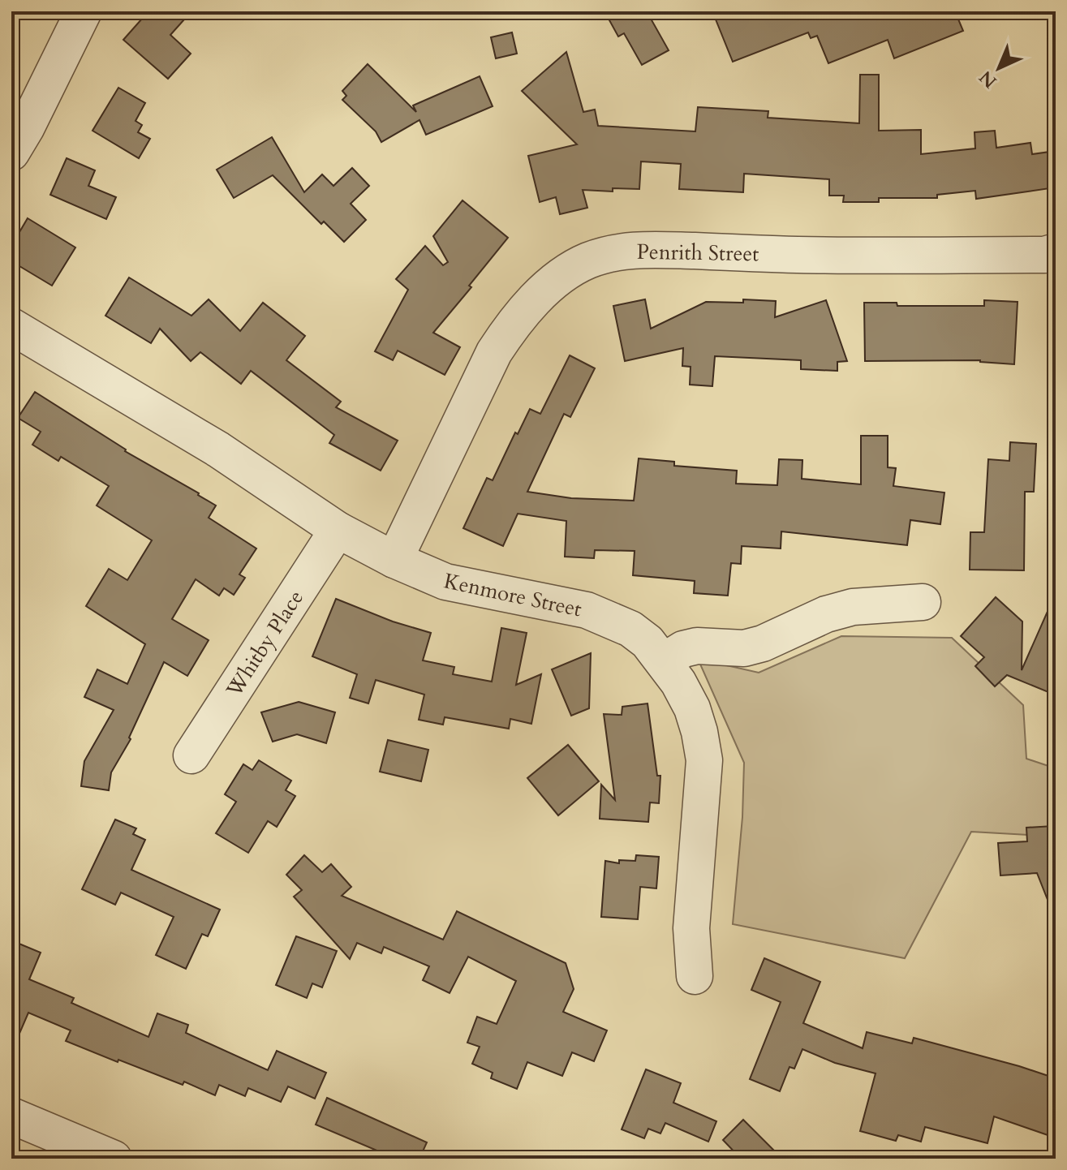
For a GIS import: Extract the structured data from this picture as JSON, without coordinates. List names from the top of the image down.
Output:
{
  "streets": {
    "street": ["Penrith Street", "Kenmore Street", "Whitby Place"]
  },
  "crossings": [
    ["Penrith Street", "Kenmore Street"],
    ["Kenmore Street", "Whitby Place"]
  ],
  "north": "bottom left"
}
